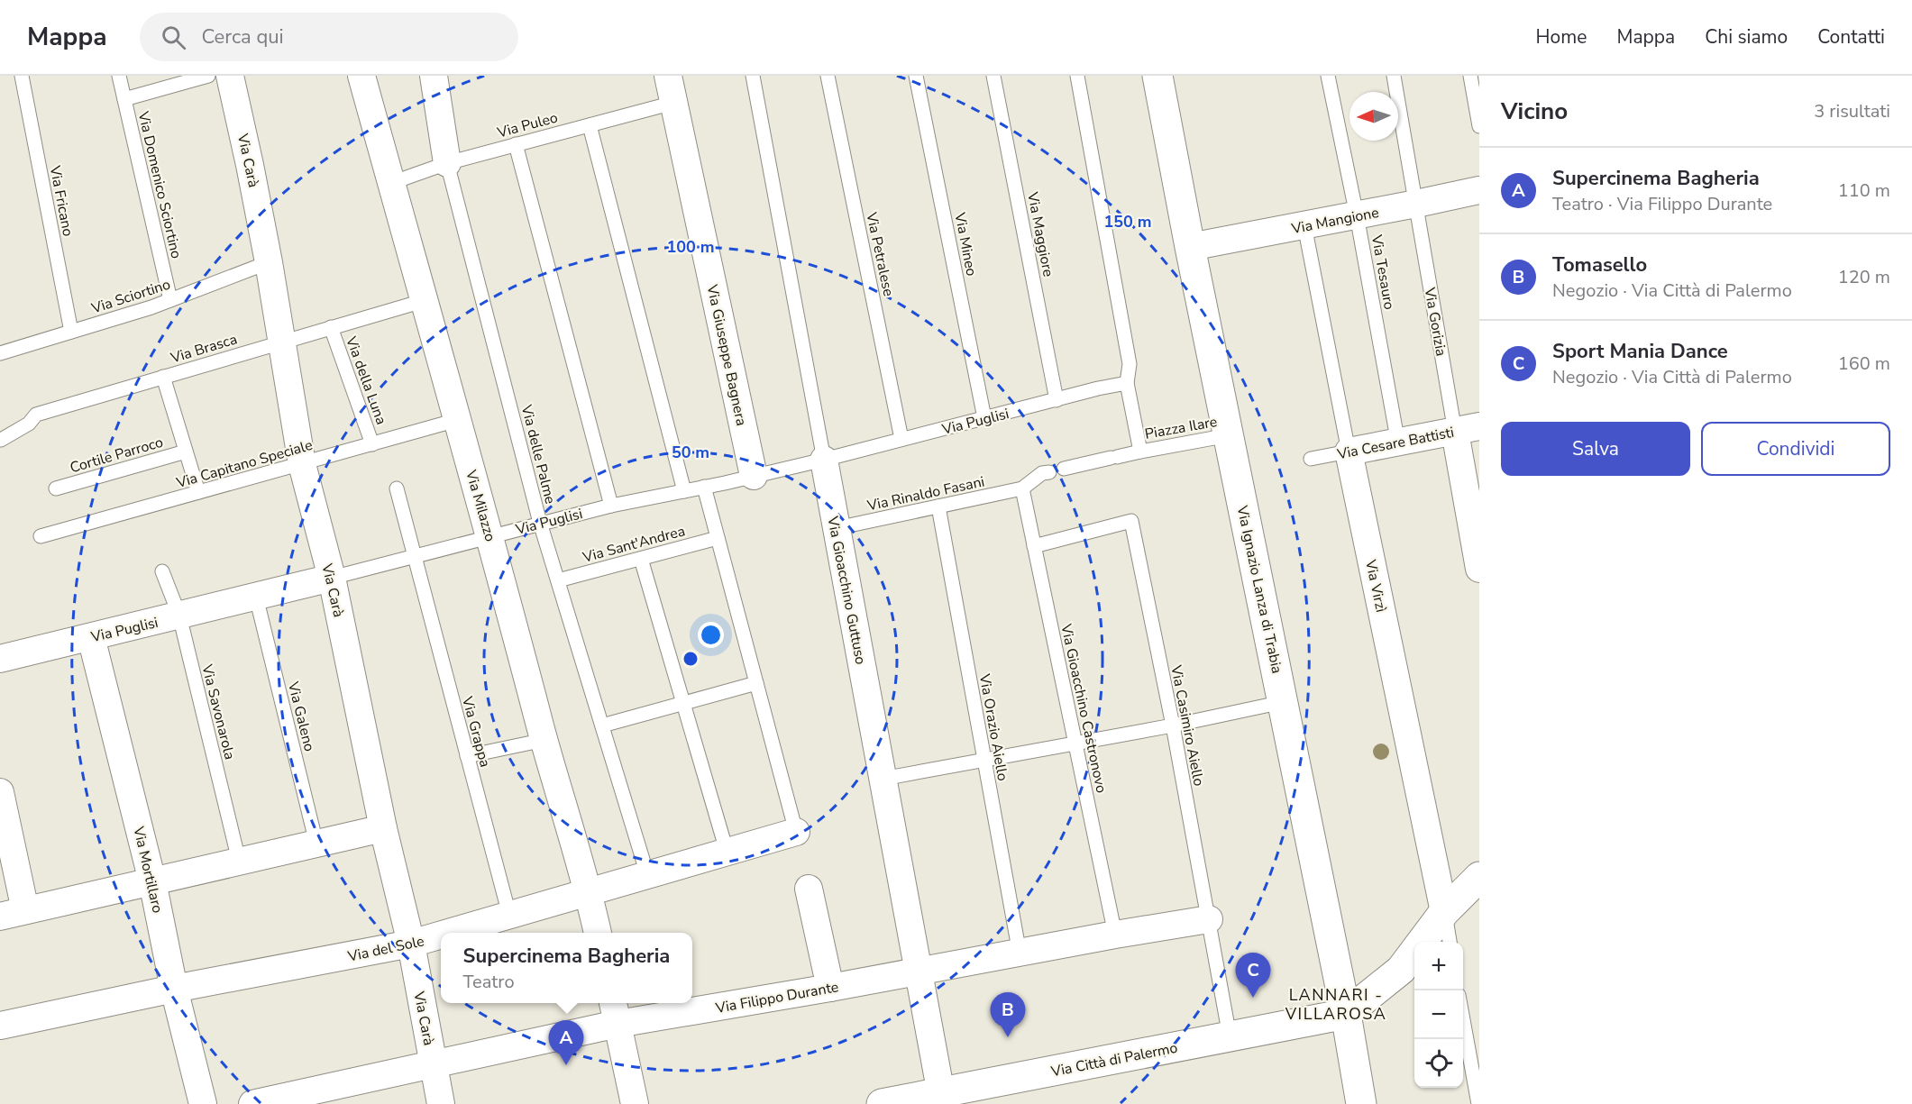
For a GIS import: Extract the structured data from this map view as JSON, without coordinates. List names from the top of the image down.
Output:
{
  "streets": {
    "street": [
      "Via Carà",
      "Via Mangione",
      "Via Gorizia",
      "Via Giuseppe Bagnera",
      "Via Puglisi",
      "Via Cesare Battisti",
      "Via Milazzo",
      "Via Virzì",
      "Via Ignazio Lanza di Trabia",
      "Via Gioacchino Guttuso",
      "Via Mortillaro",
      "Via del Sole",
      "Via Filippo Durante",
      "Via Città di Palermo"
    ],
    "lane": [
      "Via Puleo",
      "Via Domenico Sciortino",
      "Via Fricano",
      "Via Maggiore",
      "Via Mineo",
      "Via Petralese",
      "Via Tesauro",
      "Via Sciortino",
      "Via Brasca",
      "Via della Luna",
      "Piazza Ilare",
      "Cortile Parroco",
      "Via delle Palme",
      "Via Capitano Speciale",
      "Via Rinaldo Fasani",
      "Via Sant'Andrea",
      "Via Gioacchino Castronovo",
      "Via Savonarola",
      "Via Galeno",
      "Via Casimiro Aiello",
      "Via Orazio Aiello",
      "Via Grappa"
    ]
  },
  "crossings": [
    ["Via Puleo", "Via Giuseppe Bagnera"],
    ["Via Puleo", "Via delle Palme"],
    ["Via Puleo", "Via Milazzo"],
    ["Via Carà", "Via Sciortino"],
    ["Via Carà", "Via Brasca"],
    ["Via Carà", "Via Puglisi"],
    ["Via Carà", "Via Capitano Speciale"],
    ["Via Carà", "Via del Sole"],
    ["Via Carà", "Via Filippo Durante"],
    ["Via Domenico Sciortino", "Via Sciortino"],
    ["Via Fricano", "Via Sciortino"],
    ["Via Mangione", "Via Tesauro"],
    ["Via Mangione", "Via Gorizia"],
    ["Via Mangione", "Via Virzì"],
    ["Via Mangione", "Via Ignazio Lanza di Trabia"],
    ["Via Maggiore", "Via Puglisi"],
    ["Via Mineo", "Via Puglisi"],
    ["Via Petralese", "Via Puglisi"],
    ["Via Tesauro", "Via Cesare Battisti"],
    ["Via Gorizia", "Via Cesare Battisti"],
    ["Via Brasca", "Via della Luna"],
    ["Via Brasca", "Via Milazzo"],
    ["Via Giuseppe Bagnera", "Via Puglisi"],
    ["Via della Luna", "Via Capitano Speciale"],
    ["Via Puglisi", "Piazza Ilare"],
    ["Via Puglisi", "Via delle Palme"],
    ["Via Puglisi", "Via Milazzo"],
    ["Via Puglisi", "Via Gioacchino Guttuso"],
    ["Via Puglisi", "Via Savonarola"],
    ["Via Puglisi", "Via Galeno"],
    ["Via Puglisi", "Via Grappa"],
    ["Via Puglisi", "Via Mortillaro"],
    ["Piazza Ilare", "Via Ignazio Lanza di Trabia"],
    ["Via Cesare Battisti", "Via Virzì"],
    ["Via delle Palme", "Via Sant'Andrea"],
    ["Via delle Palme", "Via del Sole"],
    ["Via Capitano Speciale", "Via Milazzo"],
    ["Via Rinaldo Fasani", "Via Gioacchino Guttuso"],
    ["Via Rinaldo Fasani", "Via Gioacchino Castronovo"],
    ["Via Rinaldo Fasani", "Via Orazio Aiello"],
    ["Via Milazzo", "Via del Sole"],
    ["Via Ignazio Lanza di Trabia", "Via Città di Palermo"],
    ["Via Gioacchino Guttuso", "Via Filippo Durante"],
    ["Via Gioacchino Guttuso", "Via Città di Palermo"],
    ["Via Gioacchino Castronovo", "Via Casimiro Aiello"],
    ["Via Gioacchino Castronovo", "Via Filippo Durante"],
    ["Via Casimiro Aiello", "Via Filippo Durante"],
    ["Via Casimiro Aiello", "Via Città di Palermo"],
    ["Via Orazio Aiello", "Via Filippo Durante"],
    ["Via Grappa", "Via del Sole"],
    ["Via Mortillaro", "Via del Sole"]
  ],
  "districts": ["LANNARI - VILLAROSA"],
  "north": "left",
  "page": {
    "header": "Mappa",
    "search": "Cerca qui",
    "nav": [
      "Home",
      "Mappa",
      "Chi siamo",
      "Contatti"
    ],
    "heading": ["Vicino", "3 risultati"],
    "list": [
      {
        "mark": "A",
        "name": "Supercinema Bagheria",
        "note": "Teatro · Via Filippo Durante",
        "value": "110 m"
      },
      {
        "mark": "B",
        "name": "Tomasello",
        "note": "Negozio · Via Città di Palermo",
        "value": "120 m"
      },
      {
        "mark": "C",
        "name": "Sport Mania Dance",
        "note": "Negozio · Via Città di Palermo",
        "value": "160 m"
      }
    ],
    "buttons": ["Salva", "Condividi"],
    "popup": ["Supercinema Bagheria", "Teatro"],
    "map_buttons": ["+", "−"],
    "pins": ["C", "B", "A"]
  },
  "rings": ["150 m", "100 m", "50 m"]
}
